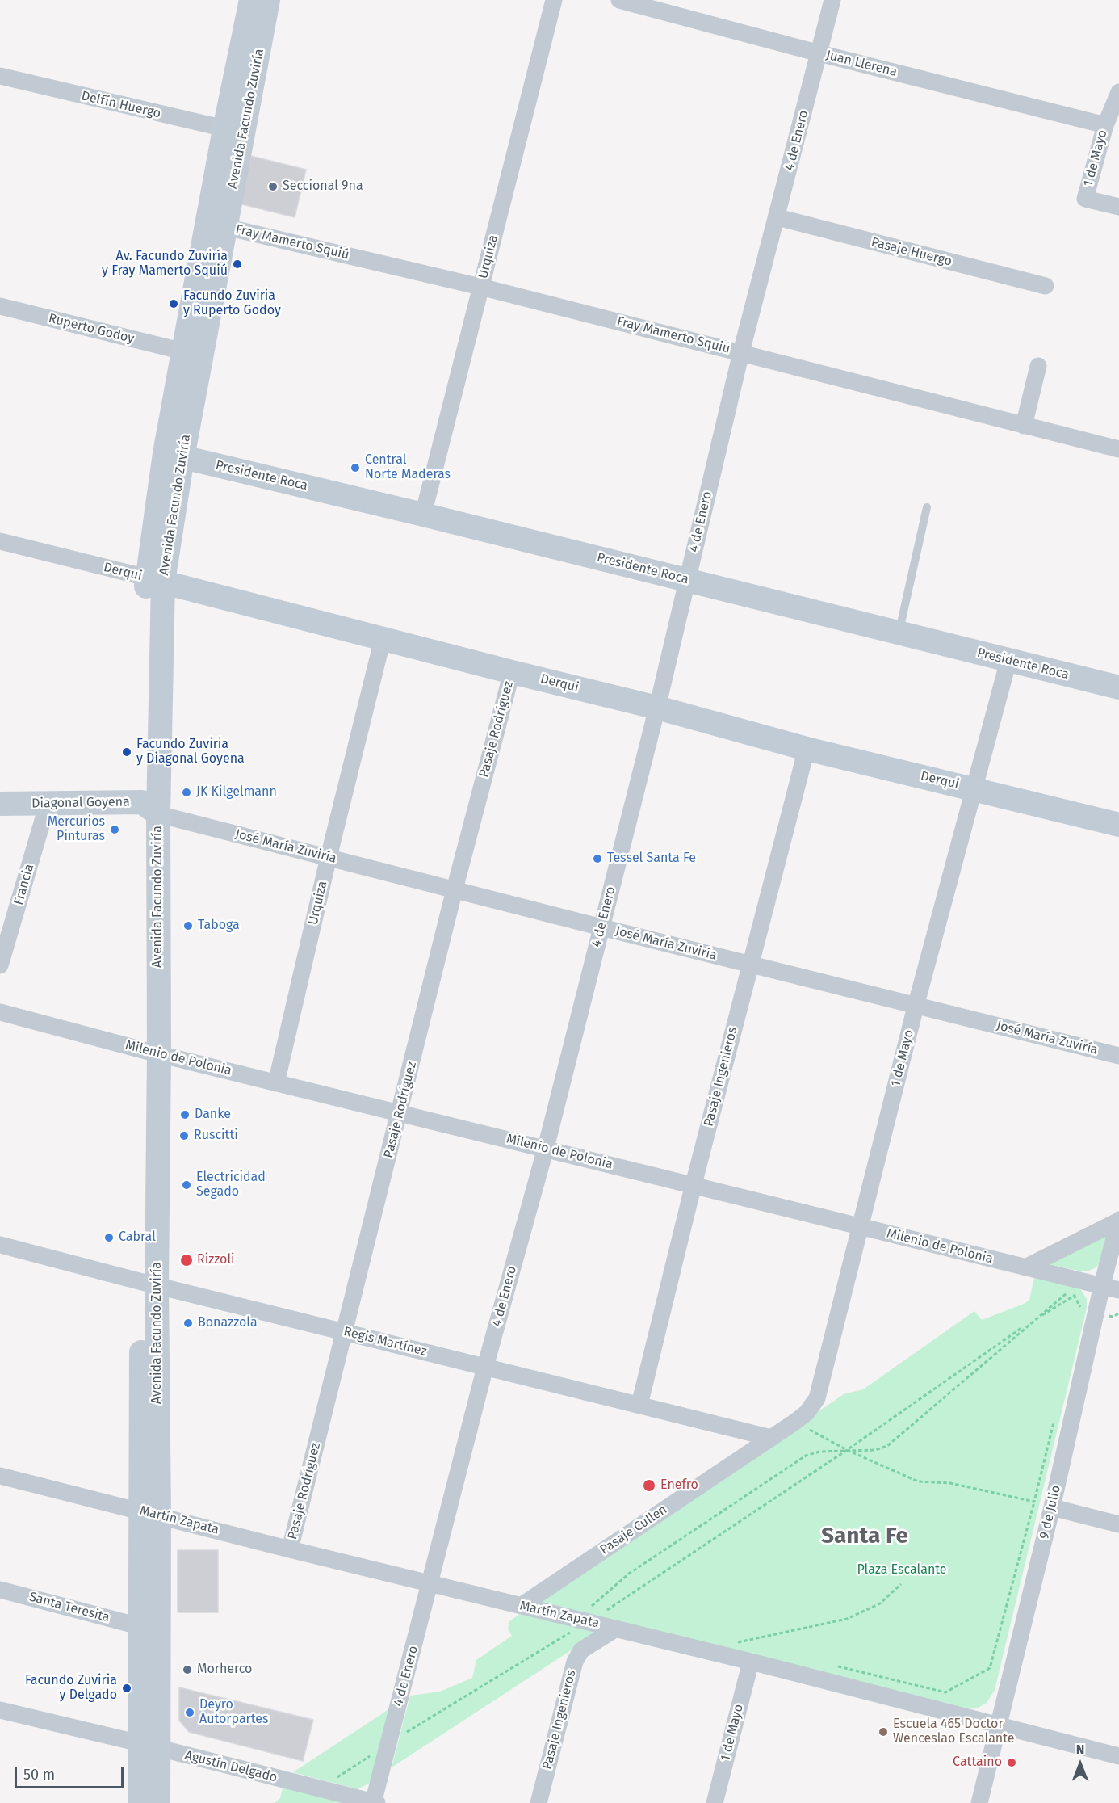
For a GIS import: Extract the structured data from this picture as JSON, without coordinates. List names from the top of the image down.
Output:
{
  "streets": {
    "main road": [
      "Avenida Facundo Zuviría",
      "Presidente Roca",
      "Derqui",
      "Diagonal Goyena"
    ],
    "street": [
      "Juan Llerena",
      "Delfín Huergo",
      "4 de Enero",
      "1 de Mayo",
      "Fray Mamerto Squiú",
      "Pasaje Huergo",
      "Urquiza",
      "Ruperto Godoy",
      "Pasaje Rodríguez",
      "José María Zuviría",
      "Francia",
      "Milenio de Polonia",
      "Pasaje Ingenieros",
      "Regis Martínez",
      "9 de Julio",
      "Martín Zapata",
      "Pasaje Cullen",
      "Santa Teresita",
      "Agustín Delgado"
    ]
  },
  "crossings": [
    ["Juan Llerena", "4 de Enero"],
    ["Juan Llerena", "1 de Mayo"],
    ["Delfín Huergo", "Avenida Facundo Zuviría"],
    ["Avenida Facundo Zuviría", "Fray Mamerto Squiú"],
    ["Avenida Facundo Zuviría", "Ruperto Godoy"],
    ["Avenida Facundo Zuviría", "Presidente Roca"],
    ["Avenida Facundo Zuviría", "Derqui"],
    ["Avenida Facundo Zuviría", "Diagonal Goyena"],
    ["Avenida Facundo Zuviría", "José María Zuviría"],
    ["Avenida Facundo Zuviría", "Milenio de Polonia"],
    ["Avenida Facundo Zuviría", "Regis Martínez"],
    ["Avenida Facundo Zuviría", "Martín Zapata"],
    ["Avenida Facundo Zuviría", "Santa Teresita"],
    ["Avenida Facundo Zuviría", "Agustín Delgado"],
    ["4 de Enero", "Fray Mamerto Squiú"],
    ["4 de Enero", "Pasaje Huergo"],
    ["4 de Enero", "Presidente Roca"],
    ["4 de Enero", "Derqui"],
    ["4 de Enero", "José María Zuviría"],
    ["4 de Enero", "Milenio de Polonia"],
    ["4 de Enero", "Regis Martínez"],
    ["4 de Enero", "Martín Zapata"],
    ["4 de Enero", "Agustín Delgado"],
    ["1 de Mayo", "Presidente Roca"],
    ["1 de Mayo", "Derqui"],
    ["1 de Mayo", "José María Zuviría"],
    ["1 de Mayo", "Milenio de Polonia"],
    ["1 de Mayo", "Regis Martínez"],
    ["1 de Mayo", "Martín Zapata"],
    ["1 de Mayo", "Pasaje Cullen"],
    ["Fray Mamerto Squiú", "Urquiza"],
    ["Urquiza", "Presidente Roca"],
    ["Urquiza", "Derqui"],
    ["Urquiza", "José María Zuviría"],
    ["Urquiza", "Milenio de Polonia"],
    ["Derqui", "Pasaje Rodríguez"],
    ["Derqui", "Pasaje Ingenieros"],
    ["Pasaje Rodríguez", "José María Zuviría"],
    ["Pasaje Rodríguez", "Milenio de Polonia"],
    ["Pasaje Rodríguez", "Regis Martínez"],
    ["Pasaje Rodríguez", "Martín Zapata"],
    ["Diagonal Goyena", "José María Zuviría"],
    ["Diagonal Goyena", "Francia"],
    ["José María Zuviría", "Pasaje Ingenieros"],
    ["Milenio de Polonia", "Pasaje Ingenieros"],
    ["Milenio de Polonia", "9 de Julio"],
    ["Pasaje Ingenieros", "Regis Martínez"],
    ["Pasaje Ingenieros", "Martín Zapata"],
    ["Regis Martínez", "Pasaje Cullen"],
    ["9 de Julio", "Martín Zapata"],
    ["Martín Zapata", "Pasaje Cullen"]
  ],
  "districts": ["Santa Fe"],
  "parks": ["Plaza Escalante"],
  "places": [
    "Seccional 9na",
    "Av. Facundo Zuviría y Fray Mamerto Squiú",
    "Facundo Zuviria y Ruperto Godoy",
    "Central Norte Maderas",
    "Facundo Zuviria y Diagonal Goyena",
    "JK Kilgelmann",
    "Mercurios Pinturas",
    "Tessel Santa Fe",
    "Taboga",
    "Danke",
    "Ruscitti",
    "Electricidad Segado",
    "Cabral",
    "Rizzoli",
    "Bonazzola",
    "Enefro",
    "Morherco",
    "Facundo Zuviria y Delgado",
    "Deyro Autorpartes",
    "Escuela 465 Doctor Wenceslao Escalante",
    "Cattaino"
  ],
  "scale_bar": "50 m",
  "north": "top"
}
